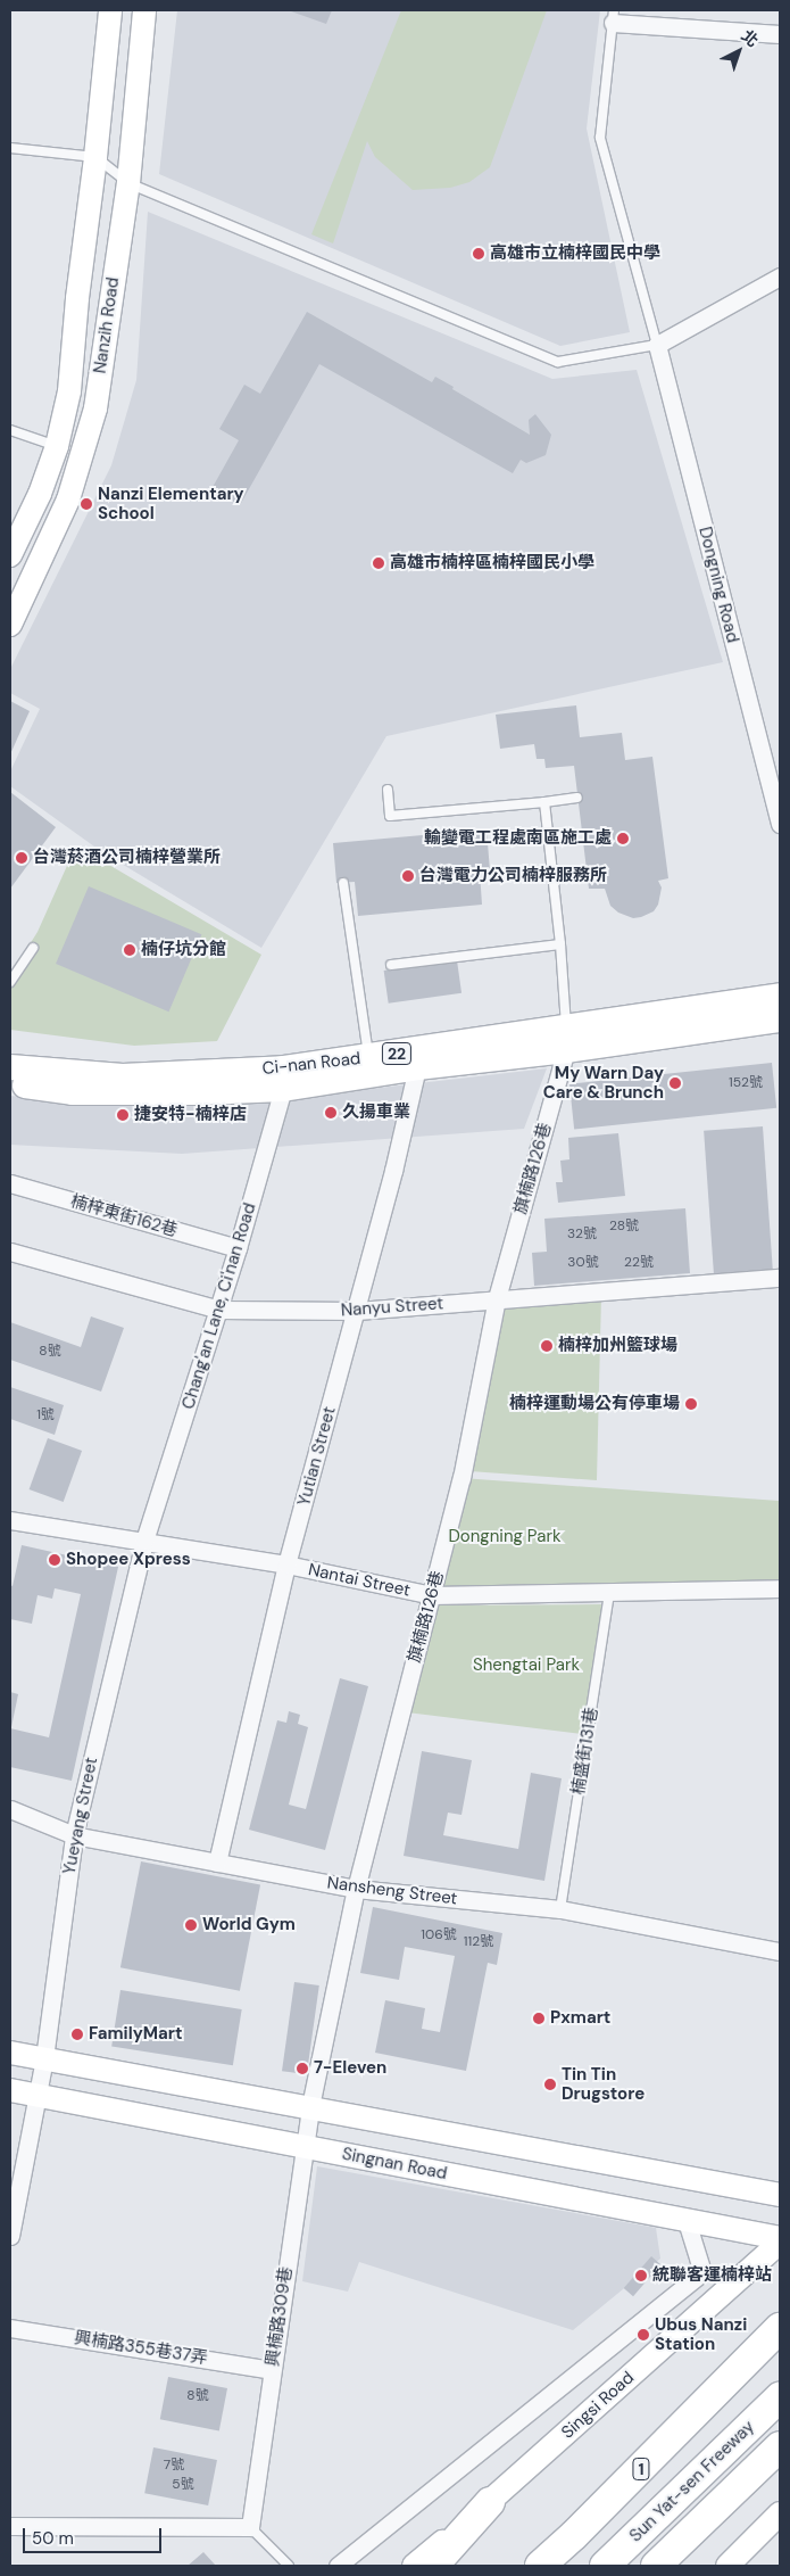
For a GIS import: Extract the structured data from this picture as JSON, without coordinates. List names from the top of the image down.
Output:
{
  "streets": {
    "highway": ["1", "Sun Yat-sen Freeway"],
    "main road": ["22", "Ci-nan Road"],
    "street": [
      "Nanzih Road",
      "Dongning Road",
      "旗楠路126巷",
      "楠梓東街162巷",
      "Chang'an Lane, Ci'nan Road",
      "Nanyu Street",
      "Yutian Street",
      "Nantai Street",
      "Yueyang Street",
      "Nansheng Street",
      "Singnan Road",
      "興楠路309巷",
      "興楠路355巷37弄",
      "Singsi Road"
    ],
    "lane": ["楠盛街131巷"]
  },
  "crossings": [
    ["Ci-nan Road", "旗楠路126巷"],
    ["Ci-nan Road", "Chang'an Lane, Ci'nan Road"],
    ["Ci-nan Road", "Yutian Street"],
    ["旗楠路126巷", "Nanyu Street"],
    ["旗楠路126巷", "Nantai Street"],
    ["旗楠路126巷", "Nansheng Street"],
    ["旗楠路126巷", "興楠路309巷"],
    ["楠梓東街162巷", "Chang'an Lane, Ci'nan Road"],
    ["Chang'an Lane, Ci'nan Road", "Nanyu Street"],
    ["Chang'an Lane, Ci'nan Road", "Nantai Street"],
    ["Chang'an Lane, Ci'nan Road", "Yueyang Street"],
    ["Nanyu Street", "Yutian Street"],
    ["Yutian Street", "Nantai Street"],
    ["Yutian Street", "Nansheng Street"],
    ["Nantai Street", "楠盛街131巷"],
    ["Nantai Street", "Yueyang Street"],
    ["楠盛街131巷", "Nansheng Street"],
    ["Yueyang Street", "Nansheng Street"],
    ["Yueyang Street", "Singnan Road"],
    ["Singnan Road", "興楠路309巷"],
    ["興楠路309巷", "興楠路355巷37弄"]
  ],
  "parks": ["Dongning Park", "Shengtai Park"],
  "places": [
    "高雄市立楠梓國民中學",
    "Nanzi Elementary School",
    "高雄市楠梓區楠梓國民小學",
    "輸變電工程處南區施工處",
    "台灣菸酒公司楠梓營業所",
    "台灣電力公司楠梓服務所",
    "楠仔坑分館",
    "My Warn Day Care & Brunch",
    "久揚車業",
    "捷安特-楠梓店",
    "楠梓加州籃球場",
    "楠梓運動場公有停車場",
    "Shopee Xpress",
    "World Gym",
    "Pxmart",
    "FamilyMart",
    "7-Eleven",
    "Tin Tin Drugstore",
    "統聯客運楠梓站",
    "Ubus Nanzi Station"
  ],
  "house_numbers": [
    "152號",
    "28號",
    "32號",
    "30號",
    "22號",
    "8號",
    "1號",
    "106號",
    "112號",
    "8號",
    "7號",
    "5號"
  ],
  "scale_bar": "50 m",
  "north": "top right"
}
